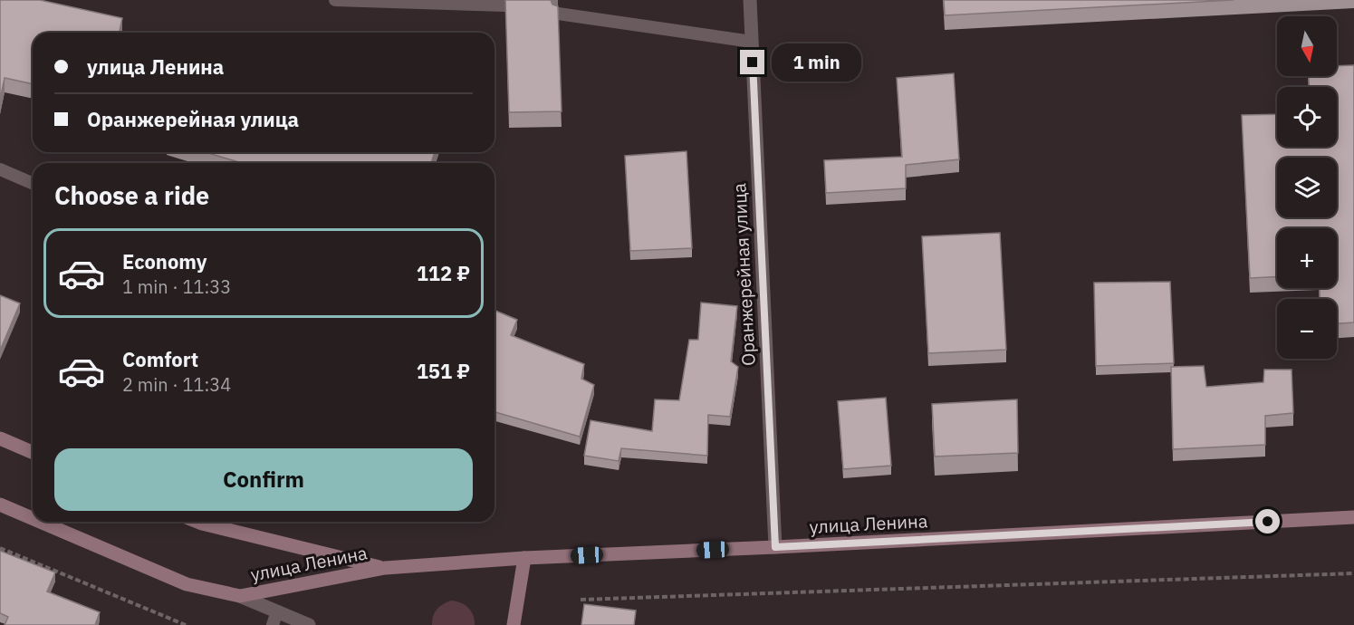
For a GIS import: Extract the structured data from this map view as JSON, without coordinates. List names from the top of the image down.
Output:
{
  "streets": {
    "main road": ["улица Ленина"],
    "street": ["Оранжерейная улица"]
  },
  "crossings": [
    ["Оранжерейная улица", "улица Ленина"]
  ],
  "north": "bottom",
  "page": {
    "map_buttons": ["+", "−"],
    "banner": ["улица Ленина", "Оранжерейная улица"],
    "bubble": "1 min",
    "heading": "Choose a ride",
    "list": [
      {
        "name": "Economy",
        "note": "1 min · 11:33",
        "value": "112 ₽"
      },
      {
        "name": "Comfort",
        "note": "2 min · 11:34",
        "value": "151 ₽"
      }
    ],
    "buttons": "Confirm"
  }
}
